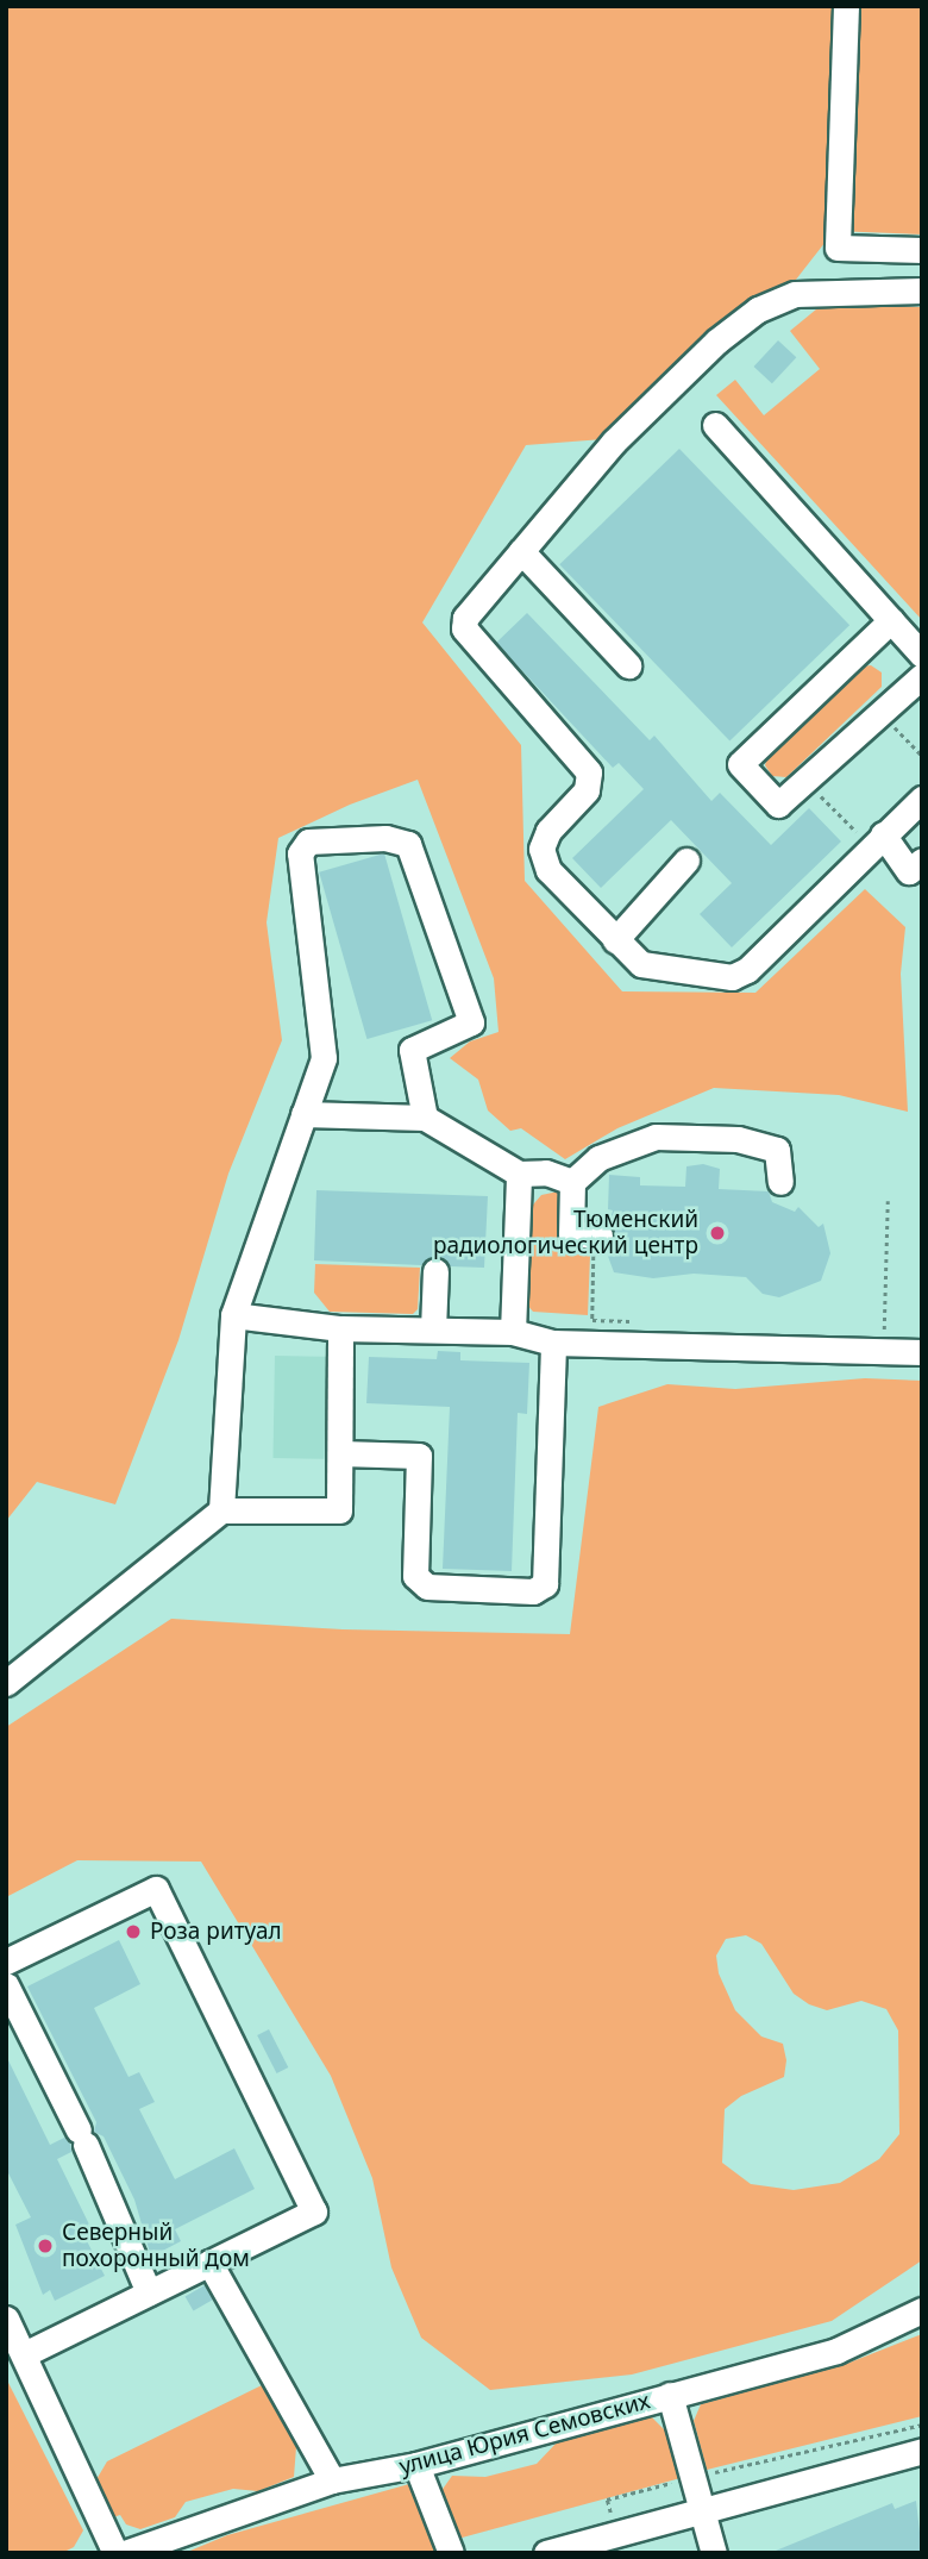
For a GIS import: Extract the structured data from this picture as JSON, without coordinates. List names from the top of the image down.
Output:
{
  "streets": {
    "street": ["улица Юрия Семовских"]
  },
  "places": ["Тюменский радиологический центр", "Роза ритуал", "Северный похоронный дом"]
}
